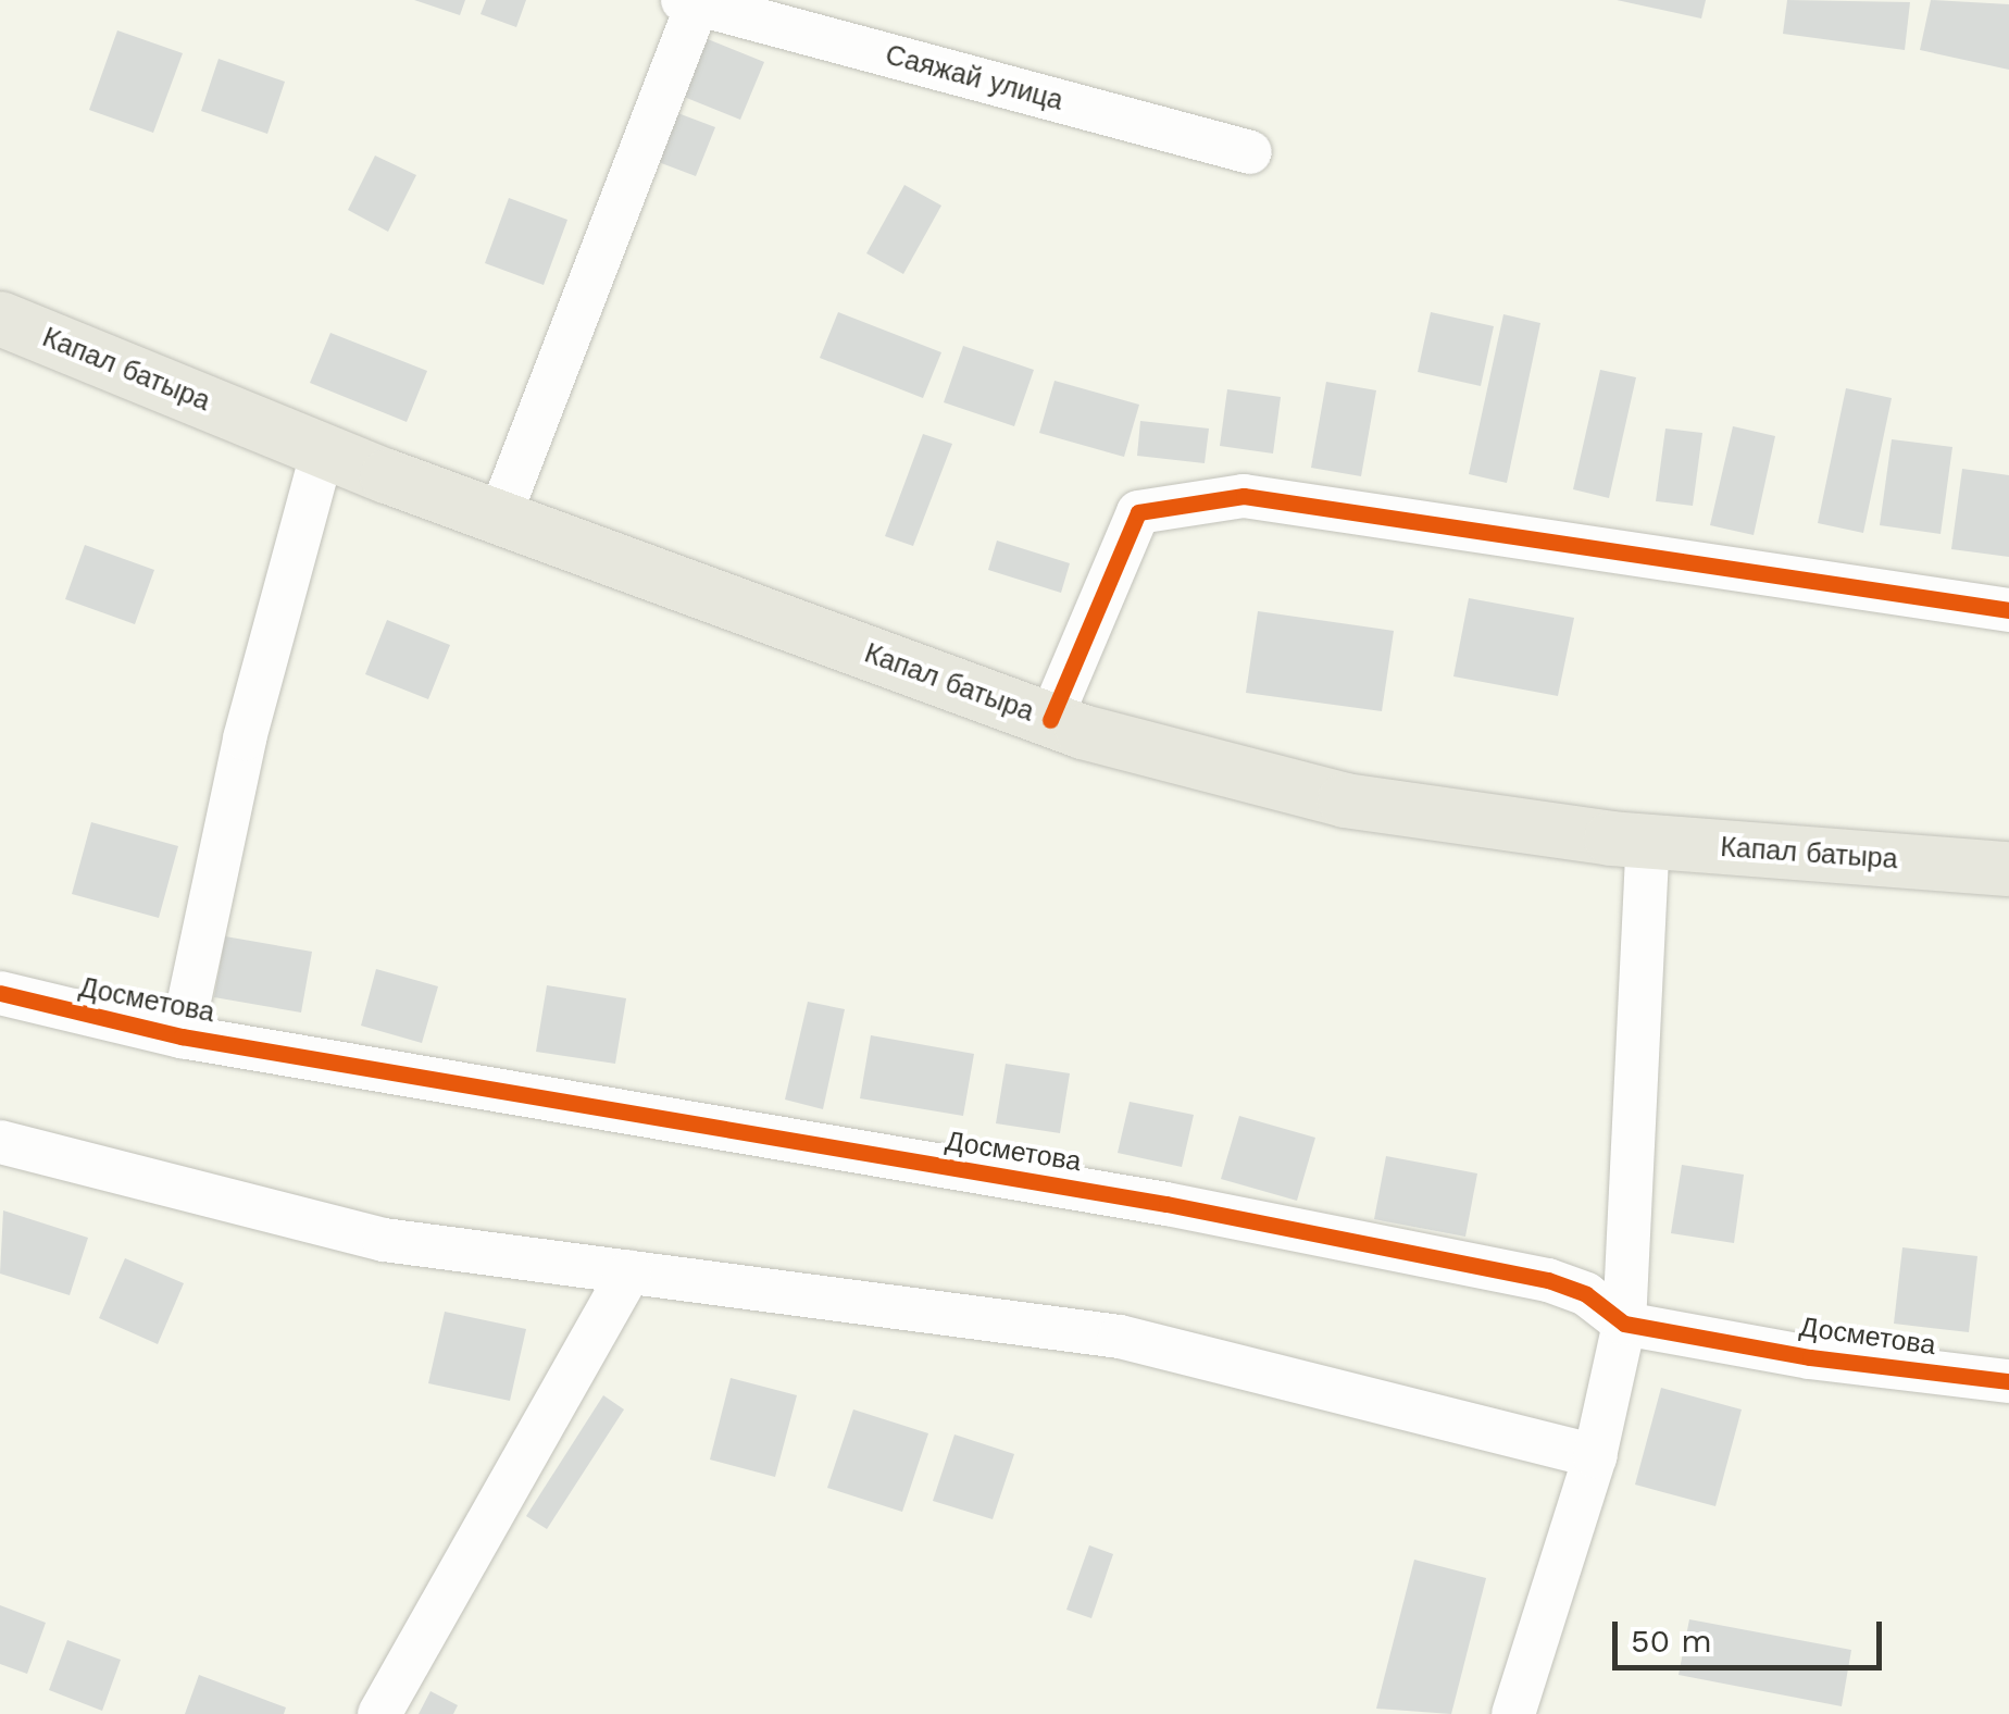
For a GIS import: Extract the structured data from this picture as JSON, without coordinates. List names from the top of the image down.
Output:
{
  "streets": {
    "main road": ["Капал батыра"],
    "street": ["Саяжай улица", "Досметова"]
  },
  "crossings": [
    ["Саяжай улица", "Капал батыра"]
  ],
  "scale_bar": "50 m"
}
